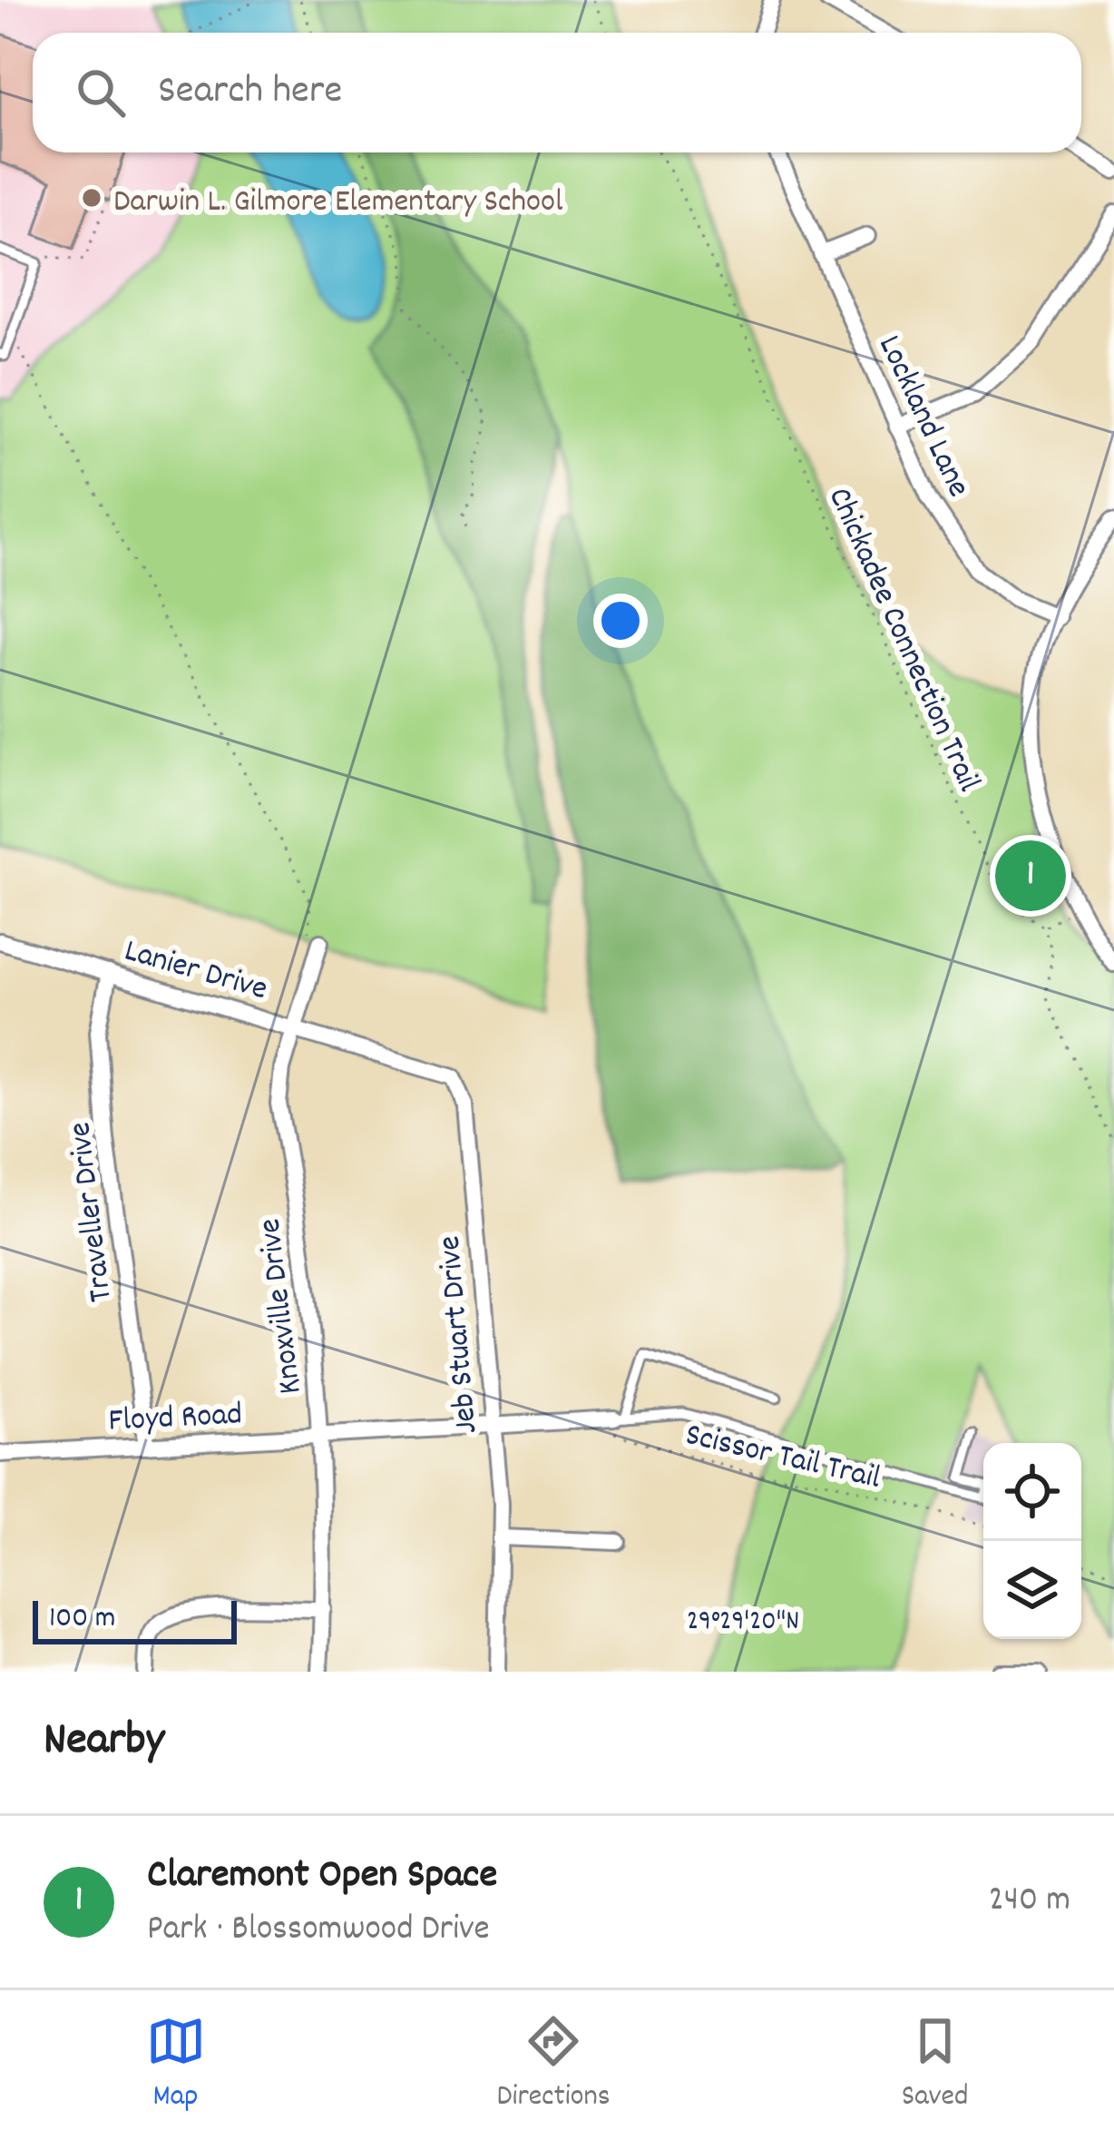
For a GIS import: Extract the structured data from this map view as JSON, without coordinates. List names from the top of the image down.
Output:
{
  "streets": {
    "street": [
      "Lockland Lane",
      "Lanier Drive",
      "Traveller Drive",
      "Knoxville Drive",
      "Jeb Stuart Drive",
      "Floyd Road"
    ],
    "path": ["Chickadee Connection Trail", "Scissor Tail Trail"]
  },
  "crossings": [
    ["Lanier Drive", "Traveller Drive"],
    ["Lanier Drive", "Knoxville Drive"],
    ["Lanier Drive", "Jeb Stuart Drive"],
    ["Traveller Drive", "Floyd Road"],
    ["Knoxville Drive", "Floyd Road"],
    ["Jeb Stuart Drive", "Floyd Road"],
    ["Floyd Road", "Scissor Tail Trail"]
  ],
  "places": ["Darwin L. Gilmore Elementary School"],
  "scale_bar": "100 m",
  "page": {
    "search": "Search here",
    "pins": "1",
    "scale": "100 m",
    "heading": "Nearby",
    "list": [
      {
        "mark": "1",
        "name": "Claremont Open Space",
        "note": "Park · Blossomwood Drive",
        "value": "240 m"
      }
    ],
    "nav": ["Map", "Directions", "Saved"]
  },
  "coordinates": ["29°29'20\"N"]
}
